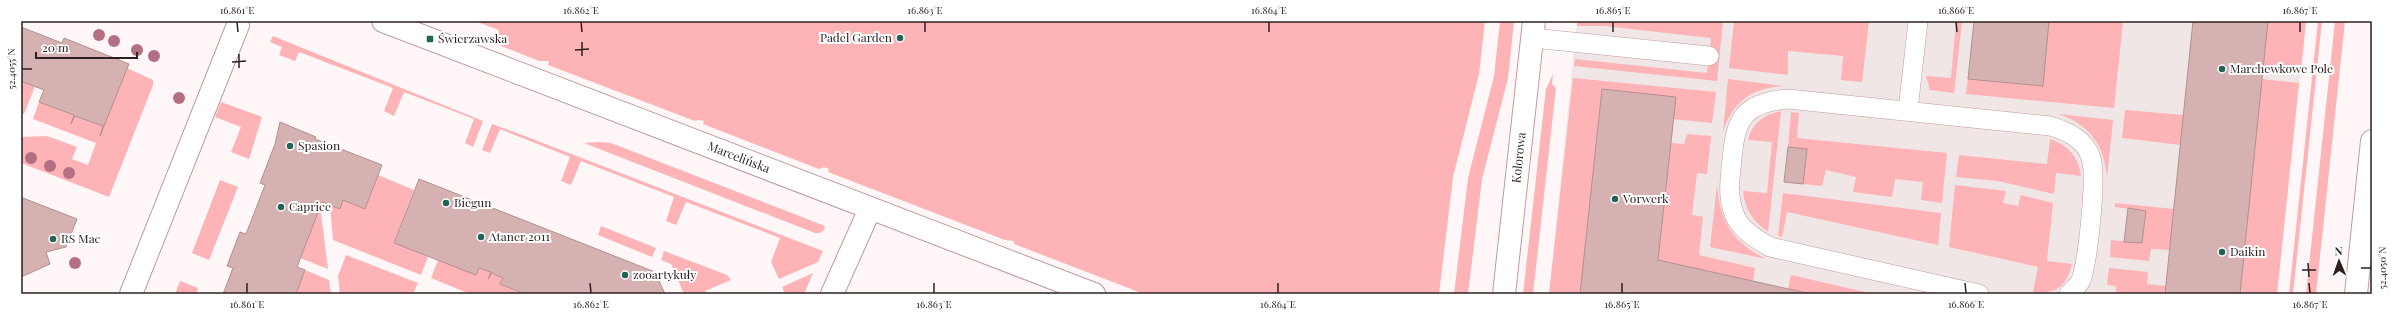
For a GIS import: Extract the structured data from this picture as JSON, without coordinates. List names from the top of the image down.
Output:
{
  "streets": {
    "street": ["Marcelińska", "Kolorowa"]
  },
  "places": {
    "other": [
      "Padel Garden",
      "Marchewkowe Pole",
      "Spasion",
      "Vorwerk",
      "Biegun",
      "Caprice",
      "Ataner 2011",
      "RS Mac",
      "Daikin",
      "zooartykuły"
    ],
    "transit": ["Świerzawska"]
  },
  "scale_bar": "20 m",
  "north": "top",
  "coordinates": [
    "16.861°E",
    "16.862°E",
    "16.863°E",
    "16.864°E",
    "16.865°E",
    "16.866°E",
    "16.867°E",
    "52.4055°N",
    "52.4050°N"
  ]
}
